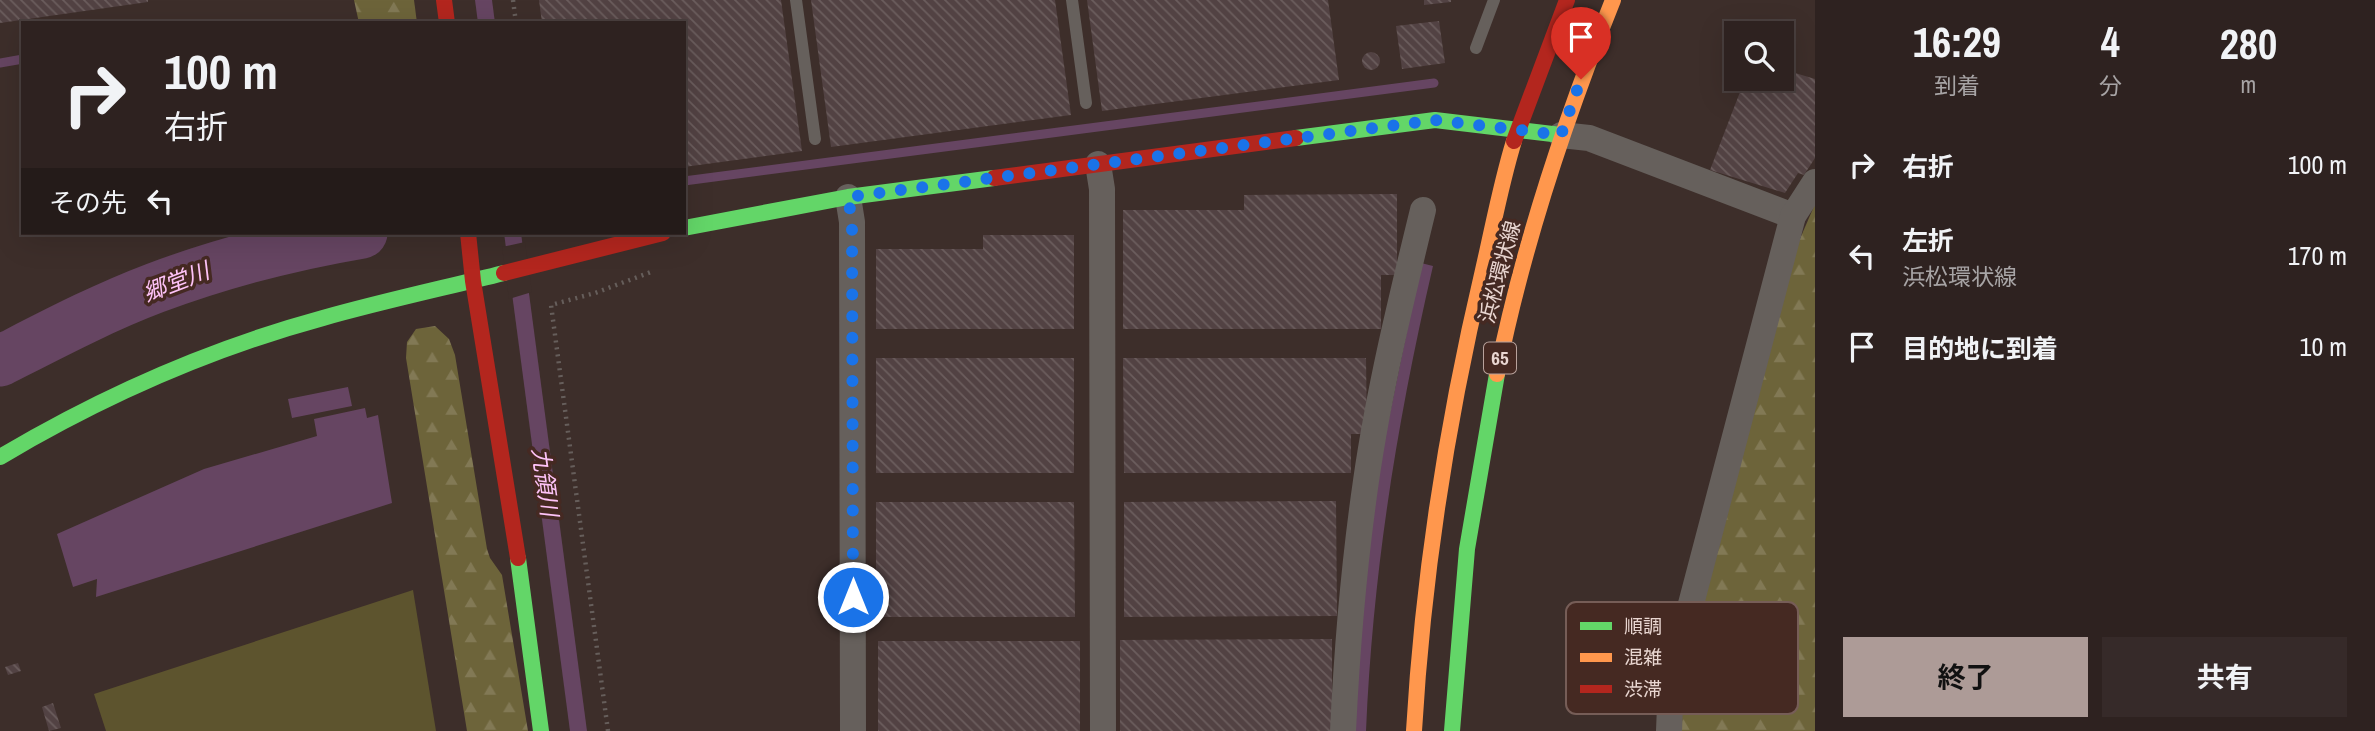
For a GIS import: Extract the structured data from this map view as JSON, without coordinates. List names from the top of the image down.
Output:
{
  "streets": {
    "street": ["浜松環状線", "65"]
  },
  "water": ["郷堂川", "九領川"],
  "legend": ["順調", "混雑", "渋滞"],
  "page": {
    "eta": [
      "16:29",
      "到着",
      "4",
      "分",
      "280",
      "m"
    ],
    "turn": ["100 m", "右折"],
    "list": [
      {
        "name": "右折",
        "value": "100 m"
      },
      {
        "name": "左折",
        "note": "浜松環状線",
        "value": "170 m"
      },
      {
        "name": "目的地に到着",
        "value": "10 m"
      }
    ],
    "then": "その先",
    "buttons": ["終了", "共有"]
  }
}
